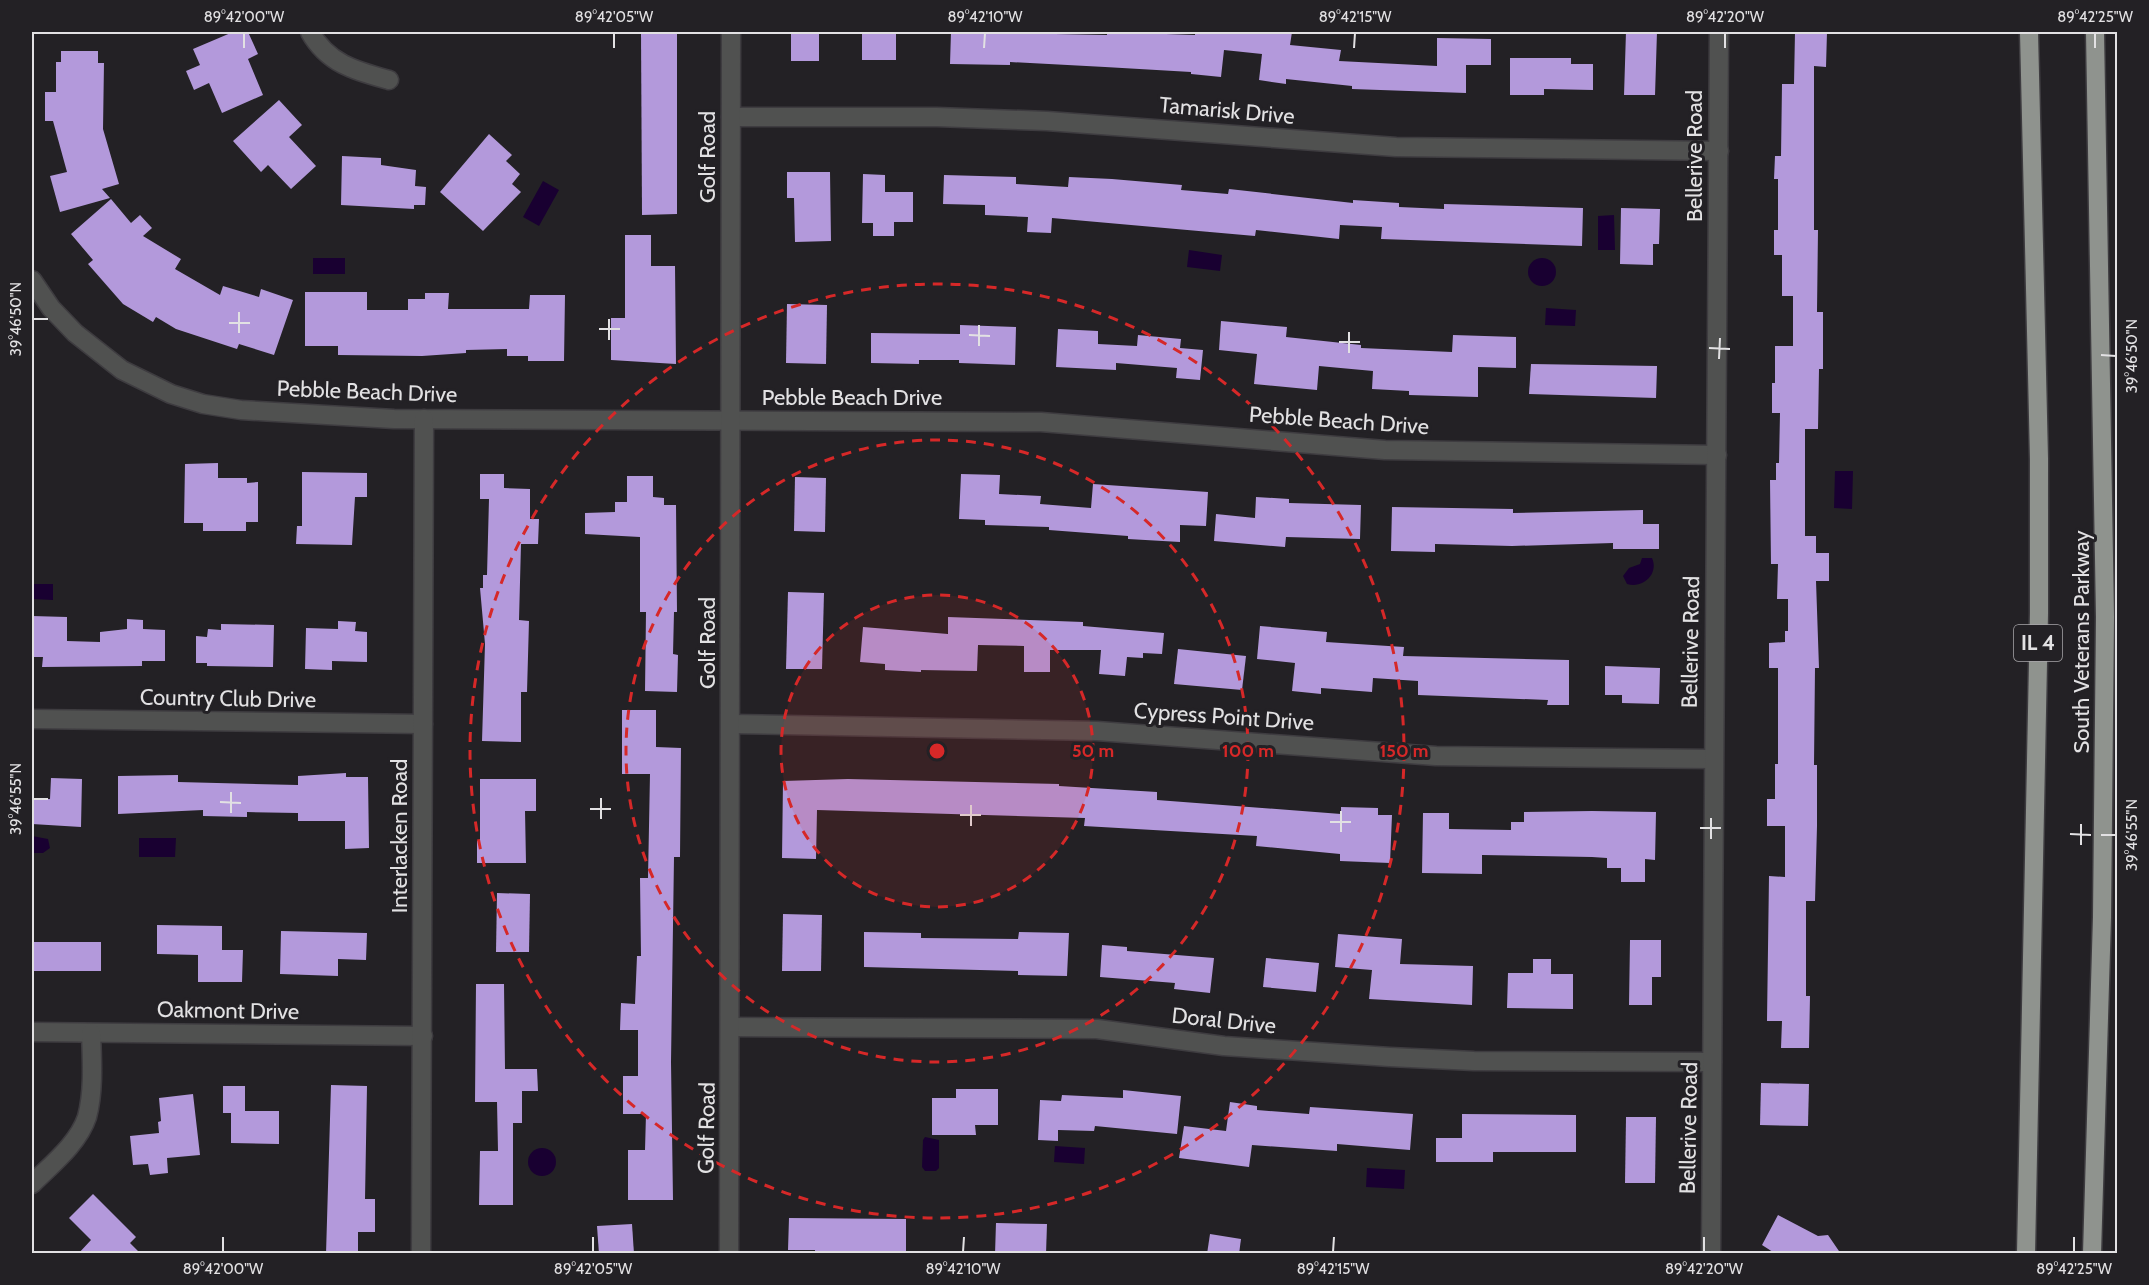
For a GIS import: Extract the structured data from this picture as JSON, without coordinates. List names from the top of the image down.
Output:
{
  "streets": {
    "highway": ["South Veterans Parkway", "IL 4"],
    "street": [
      "Tamarisk Drive",
      "Bellerive Road",
      "Golf Road",
      "Pebble Beach Drive",
      "Country Club Drive",
      "Cypress Point Drive",
      "Interlacken Road",
      "Oakmont Drive",
      "Doral Drive"
    ]
  },
  "crossings": [
    ["Tamarisk Drive", "Bellerive Road"],
    ["Tamarisk Drive", "Golf Road"],
    ["Bellerive Road", "Pebble Beach Drive"],
    ["Bellerive Road", "Cypress Point Drive"],
    ["Bellerive Road", "Doral Drive"],
    ["Golf Road", "Pebble Beach Drive"],
    ["Golf Road", "Cypress Point Drive"],
    ["Golf Road", "Doral Drive"],
    ["Pebble Beach Drive", "Interlacken Road"],
    ["Country Club Drive", "Interlacken Road"],
    ["Interlacken Road", "Oakmont Drive"]
  ],
  "coordinates": [
    "89°42'00\"W",
    "89°42'05\"W",
    "89°42'10\"W",
    "89°42'15\"W",
    "89°42'20\"W",
    "89°42'25\"W",
    "39°46'50\"N",
    "39°46'55\"N"
  ],
  "rings": ["50 m", "100 m", "150 m"]
}
